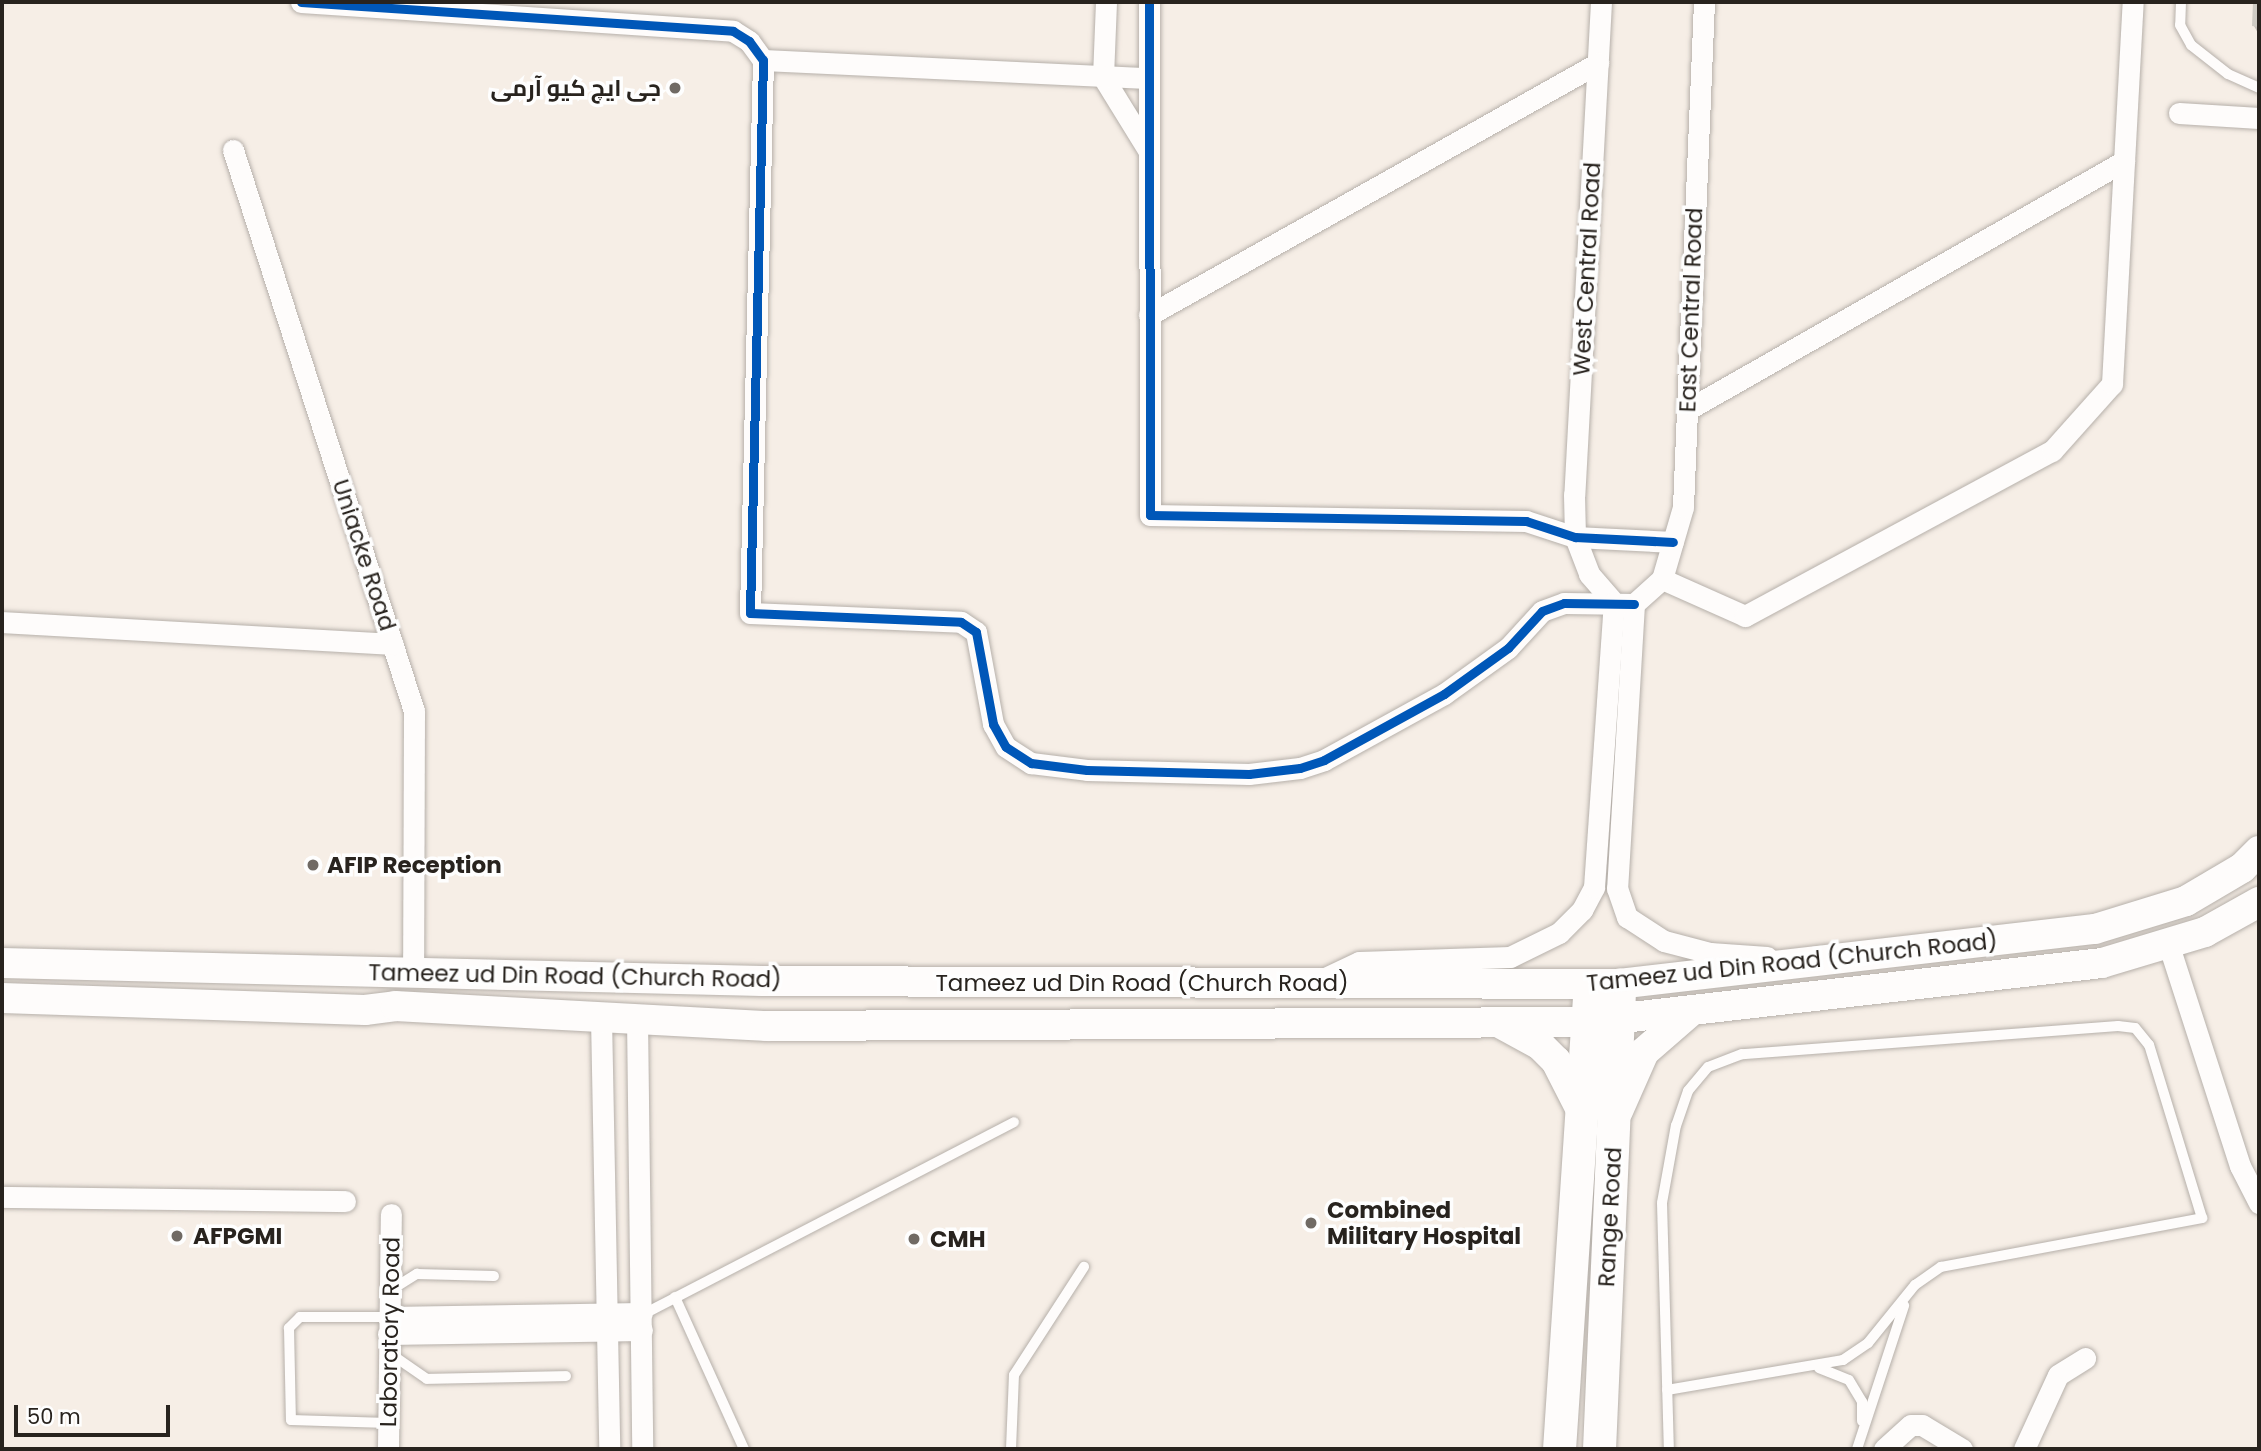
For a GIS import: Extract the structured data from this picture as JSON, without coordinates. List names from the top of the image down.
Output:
{
  "streets": {
    "main road": ["Tameez ud Din Road (Church Road)", "Range Road"],
    "street": [
      "West Central Road",
      "East Central Road",
      "Uniacke Road",
      "Laboratory Road"
    ]
  },
  "crossings": [
    ["Uniacke Road", "Tameez ud Din Road (Church Road)"],
    ["Tameez ud Din Road (Church Road)", "Range Road"]
  ],
  "places": [
    "جی ایچ کیو آرمی",
    "AFIP Reception",
    "Combined Military Hospital",
    "AFPGMI",
    "CMH"
  ],
  "scale_bar": "50 m"
}
